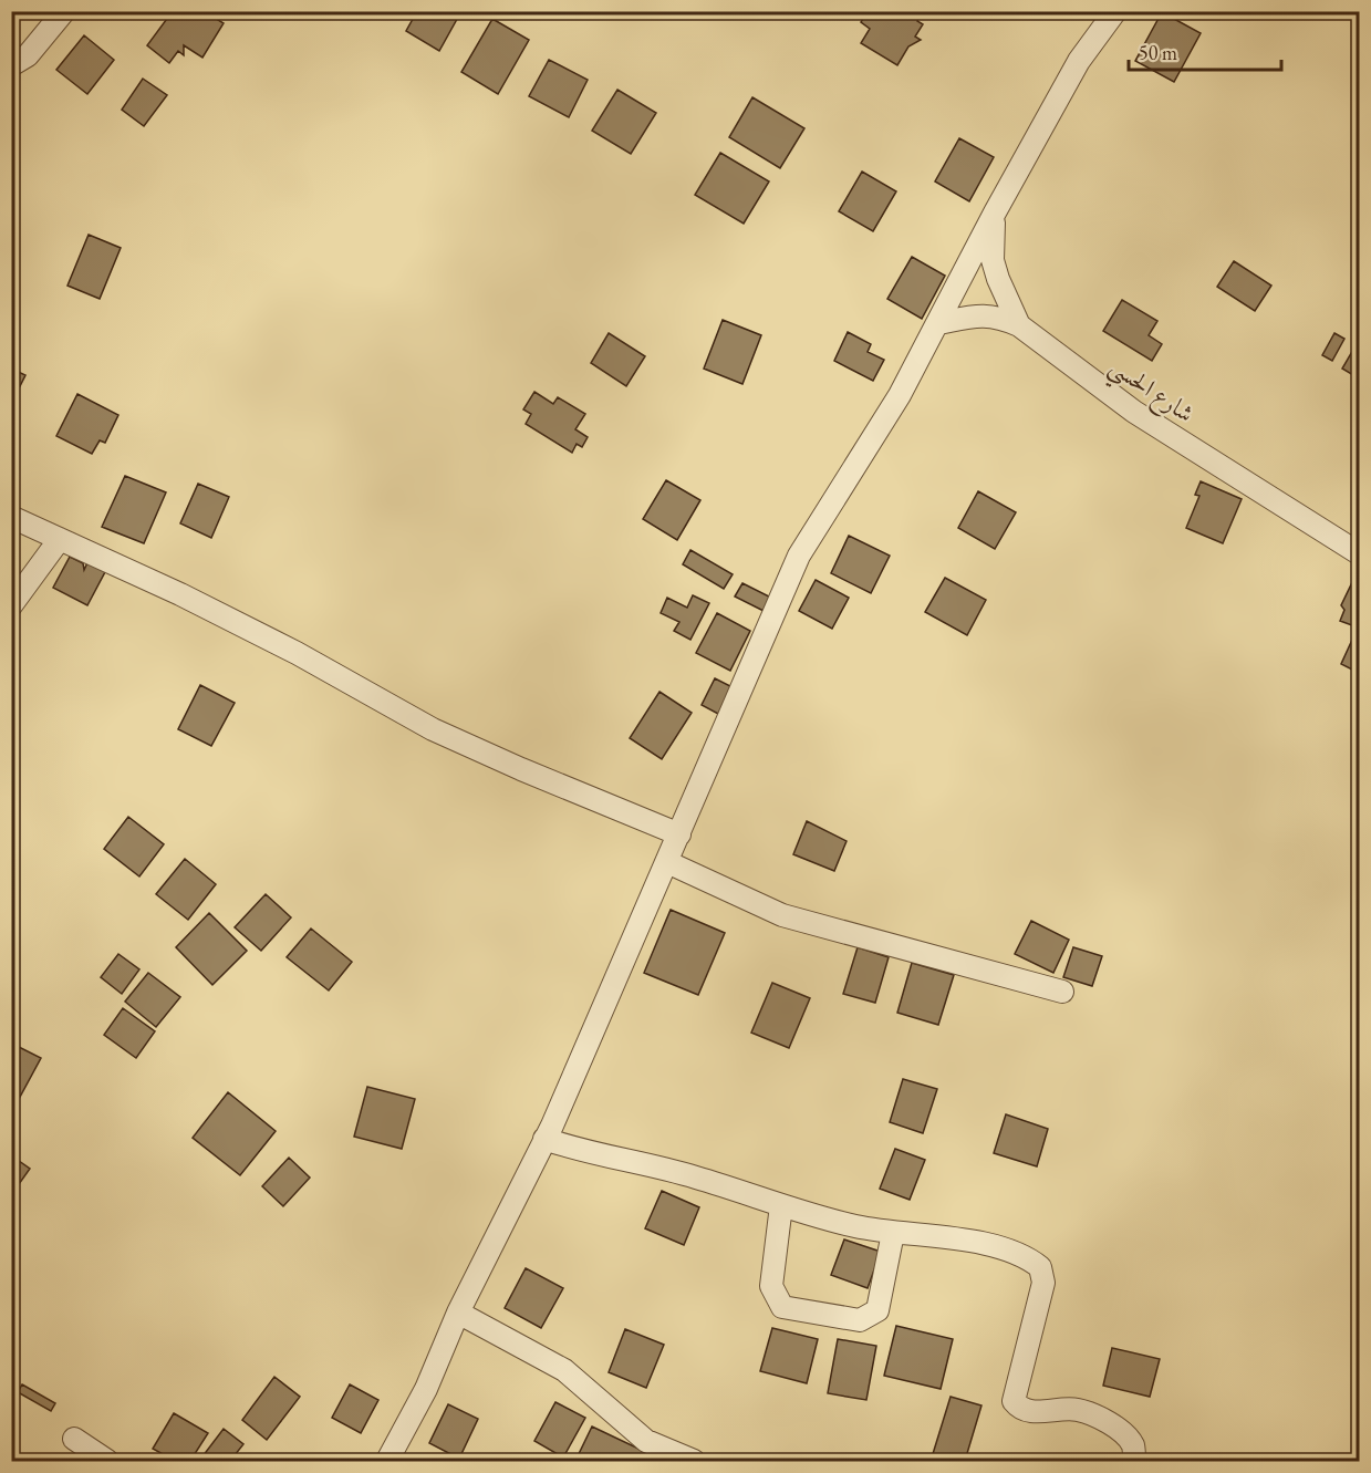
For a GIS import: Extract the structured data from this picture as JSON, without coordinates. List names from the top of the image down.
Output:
{
  "streets": {
    "street": ["شارع الحسي"]
  },
  "scale_bar": "50 m"
}
